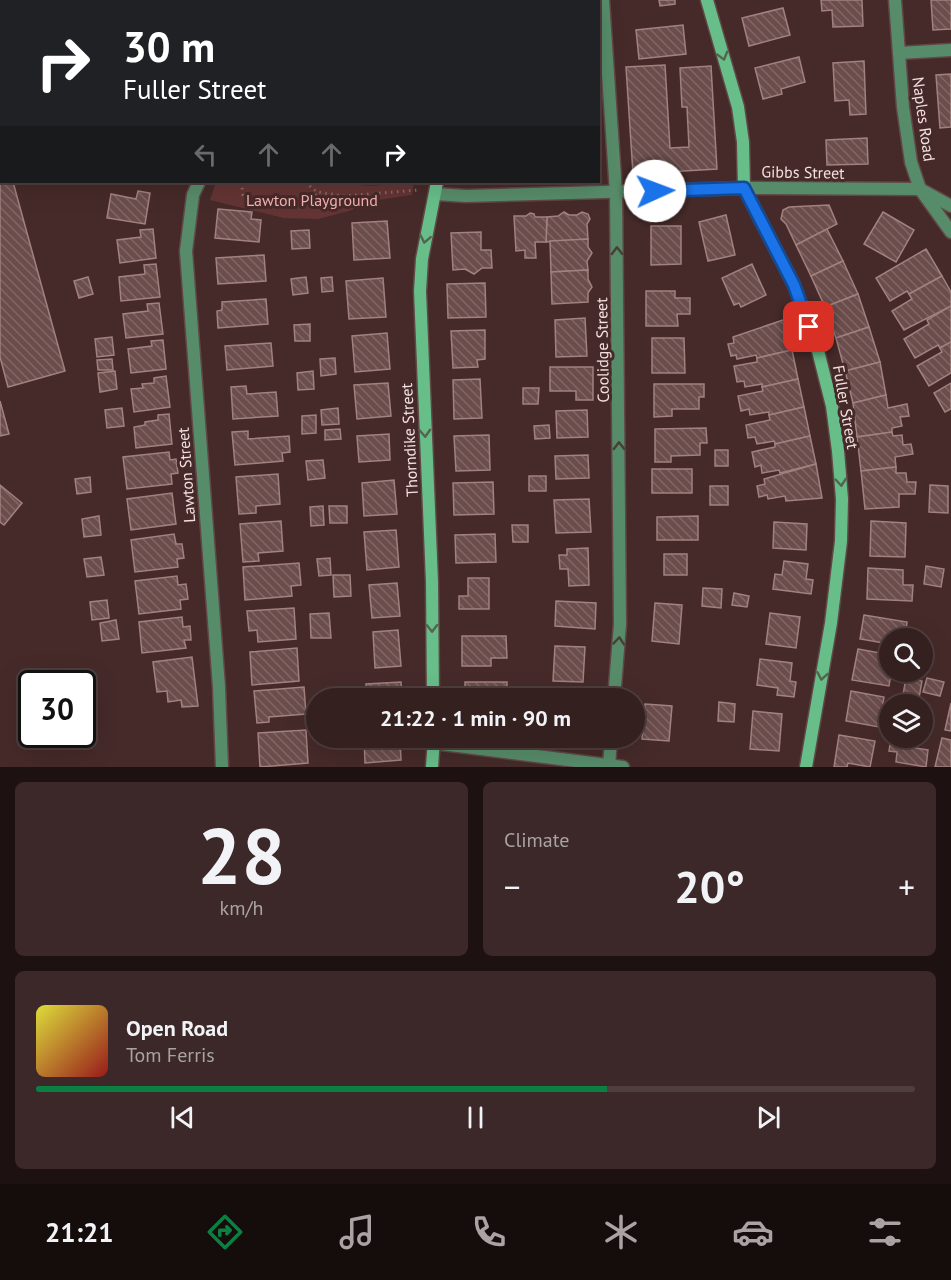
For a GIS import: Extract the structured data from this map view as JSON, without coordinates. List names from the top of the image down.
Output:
{
  "streets": {
    "street": [
      "Naples Road",
      "Gibbs Street",
      "Coolidge Street",
      "Fuller Street",
      "Thorndike Street",
      "Lawton Street"
    ]
  },
  "crossings": [
    ["Naples Road", "Gibbs Street"],
    ["Gibbs Street", "Coolidge Street"],
    ["Gibbs Street", "Fuller Street"],
    ["Gibbs Street", "Thorndike Street"]
  ],
  "one_way": ["Coolidge Street", "Fuller Street", "Thorndike Street"],
  "parks": ["Lawton Playground"],
  "page": {
    "turn": ["30 m", "Fuller Street"],
    "limit": "30",
    "trip": "21:22 · 1 min · 90 m",
    "tile": [
      ["28", "km/h"],
      "Climate"
    ],
    "heat": ["−", "20°", "+"],
    "song": ["Open Road", "Tom Ferris"],
    "tabs": "21:21"
  }
}
